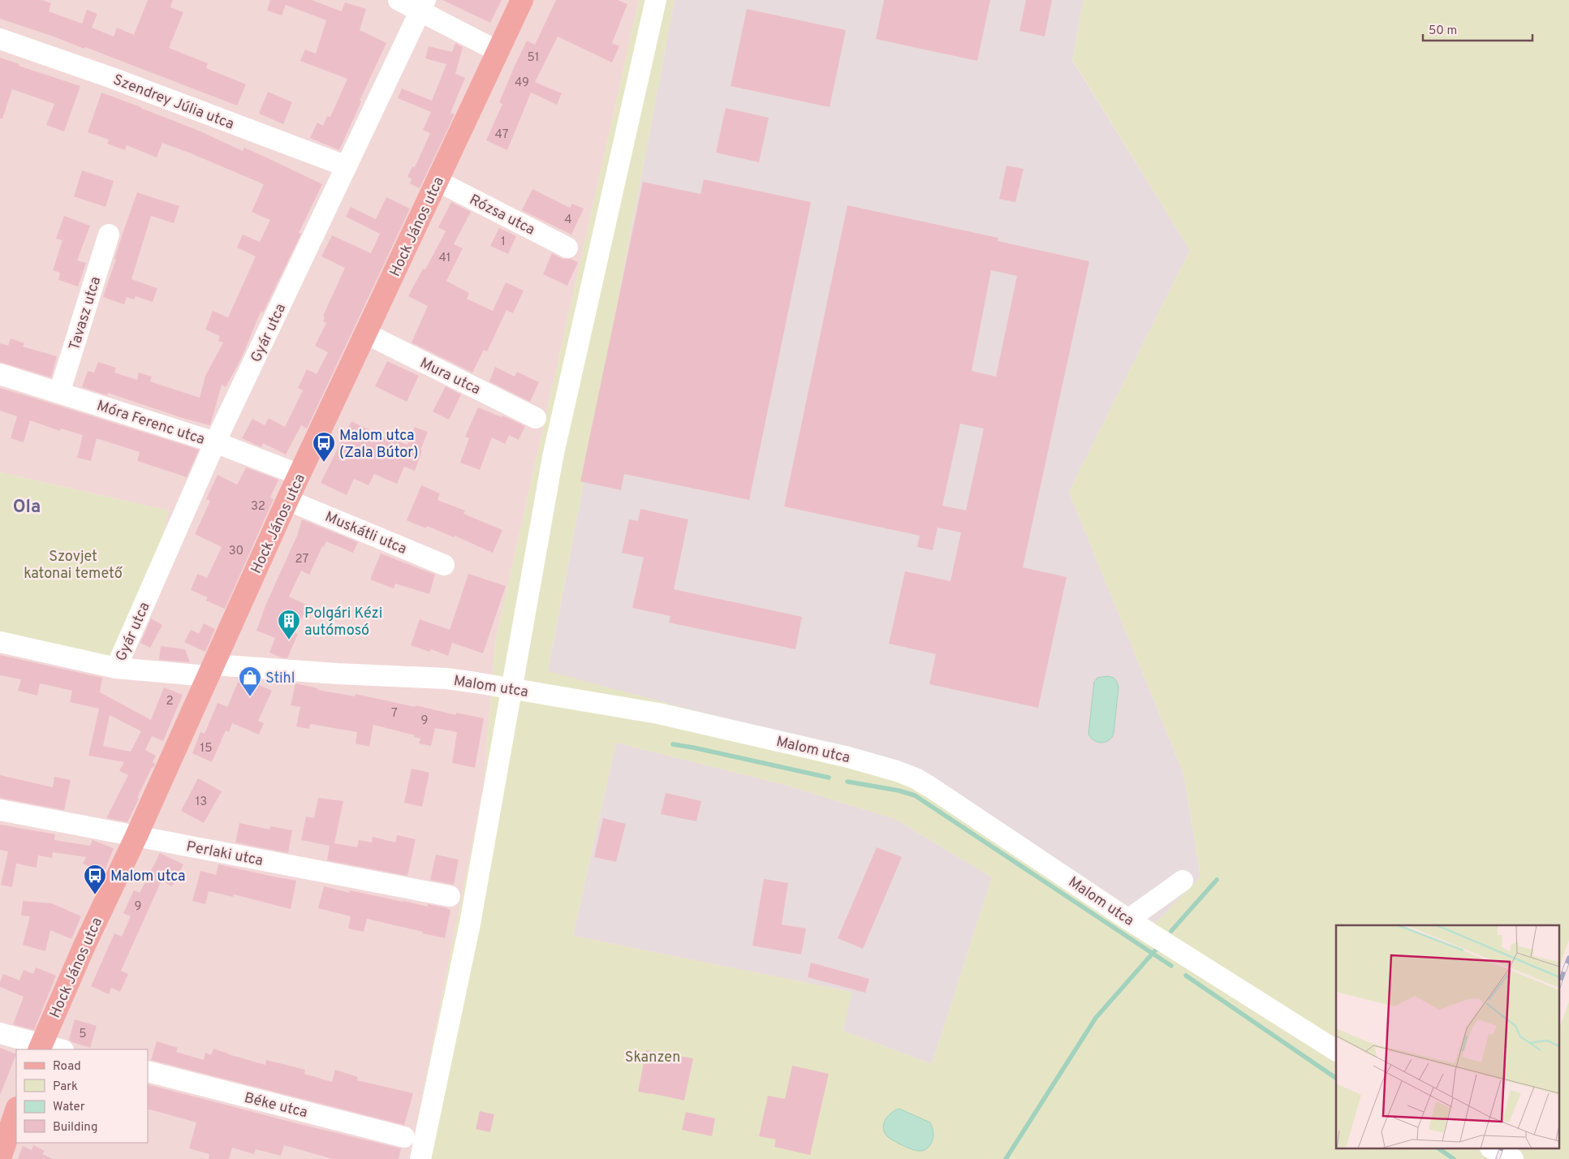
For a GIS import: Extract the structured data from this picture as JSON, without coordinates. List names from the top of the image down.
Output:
{
  "streets": {
    "main road": ["Hock János utca"],
    "street": [
      "Szendrey Júlia utca",
      "Rózsa utca",
      "Tavasz utca",
      "Gyár utca",
      "Mura utca",
      "Móra Ferenc utca",
      "Muskátli utca",
      "Malom utca",
      "Perlaki utca",
      "Béke utca"
    ]
  },
  "crossings": [
    ["Szendrey Júlia utca", "Gyár utca"],
    ["Rózsa utca", "Hock János utca"],
    ["Hock János utca", "Mura utca"],
    ["Hock János utca", "Móra Ferenc utca"],
    ["Hock János utca", "Muskátli utca"],
    ["Hock János utca", "Malom utca"],
    ["Hock János utca", "Perlaki utca"],
    ["Tavasz utca", "Móra Ferenc utca"],
    ["Gyár utca", "Móra Ferenc utca"],
    ["Gyár utca", "Malom utca"]
  ],
  "districts": ["Ola"],
  "parks": ["Szovjet katonai temető", "Skanzen"],
  "places": {
    "bus stop": ["Malom utca (Zala Bútor)", "Malom utca"],
    "building": ["Polgári Kézi autómosó"],
    "shop": ["Stihl"]
  },
  "house_numbers": [
    "51",
    "49",
    "47",
    "4",
    "1",
    "41",
    "32",
    "30",
    "27",
    "2",
    "7",
    "9",
    "15",
    "13",
    "9",
    "5"
  ],
  "legend": [
    "Road",
    "Park",
    "Water",
    "Building"
  ],
  "scale_bar": "50 m"
}
